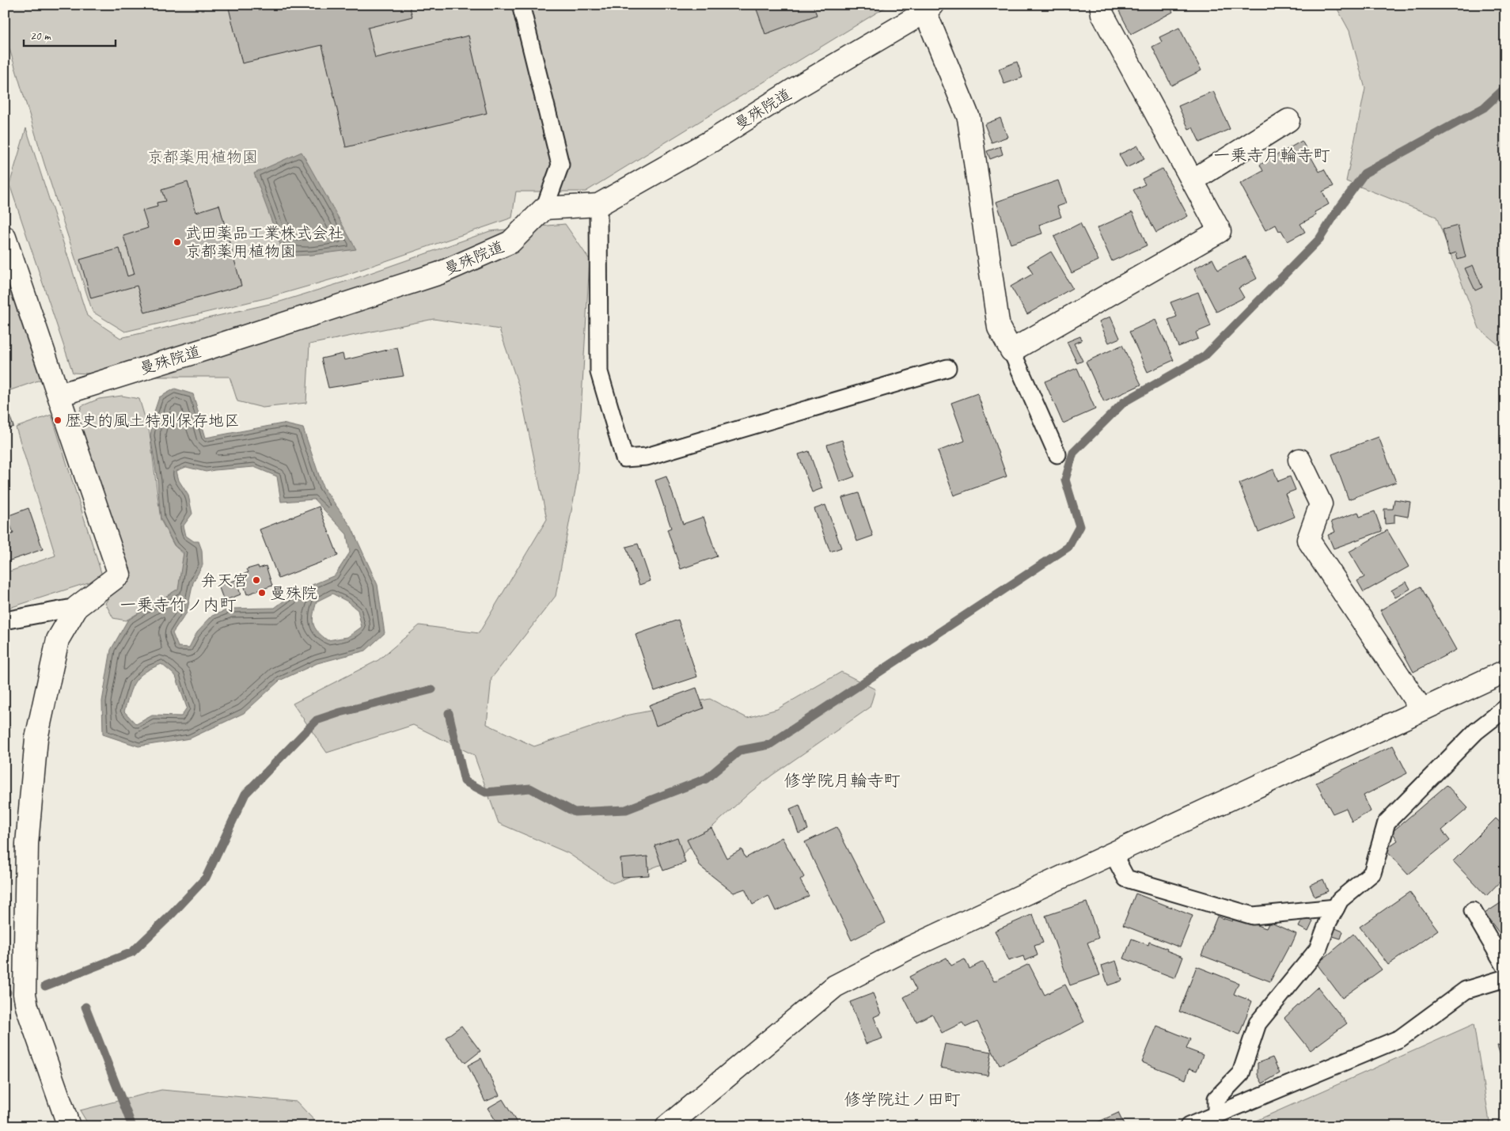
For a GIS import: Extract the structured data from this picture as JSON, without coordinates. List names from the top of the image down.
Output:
{
  "streets": {
    "street": ["曼殊院道"]
  },
  "districts": [
    "一乗寺月輪寺町",
    "一乗寺竹ノ内町",
    "修学院月輪寺町",
    "修学院辻ノ田町"
  ],
  "parks": ["京都薬用植物園"],
  "places": [
    "武田薬品工業株式会社 京都薬用植物園",
    "歴史的風土特別保存地区",
    "弁天宮",
    "曼殊院"
  ],
  "scale_bar": "20 m"
}
